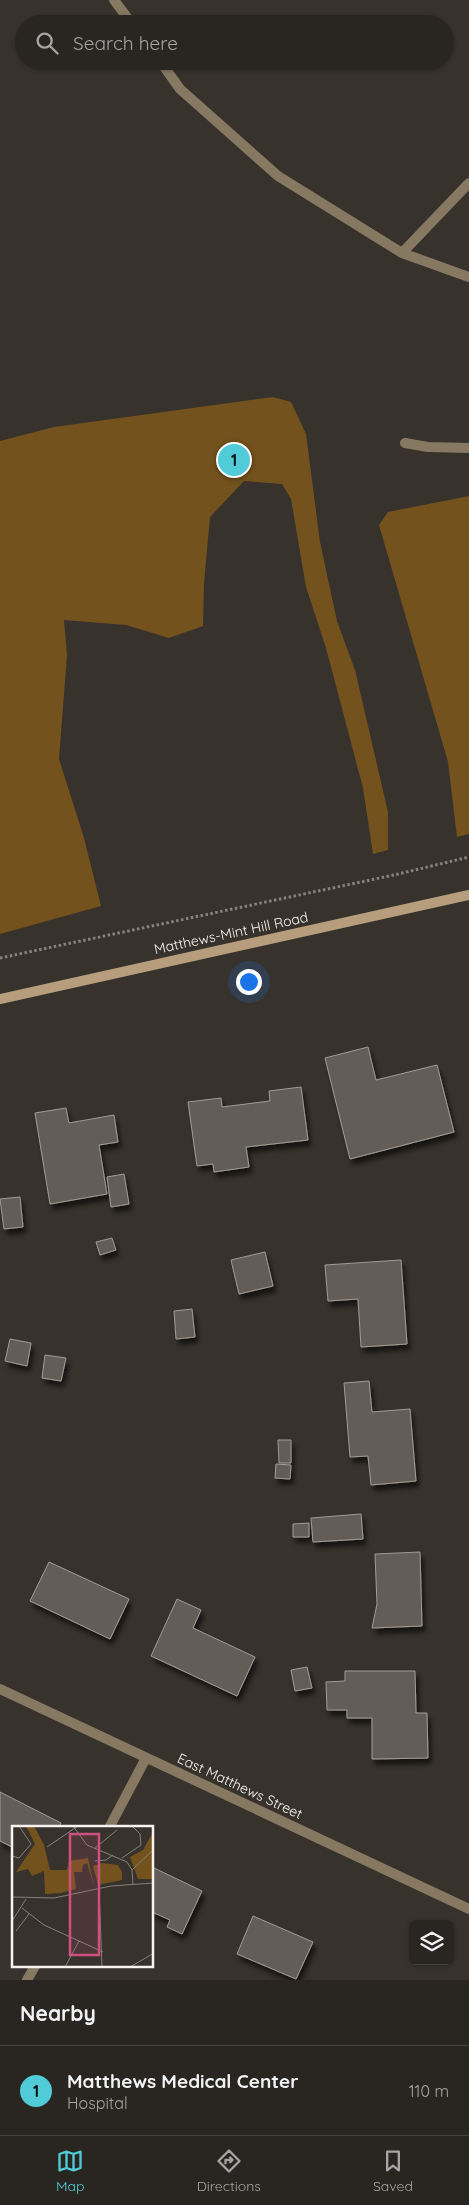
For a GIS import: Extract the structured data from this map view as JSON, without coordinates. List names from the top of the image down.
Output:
{
  "streets": {
    "main road": ["Matthews-Mint Hill Road"],
    "street": ["East Matthews Street"]
  },
  "page": {
    "search": "Search here",
    "pins": "1",
    "heading": "Nearby",
    "list": [
      {
        "mark": "1",
        "name": "Matthews Medical Center",
        "note": "Hospital",
        "value": "110 m"
      }
    ],
    "nav": ["Map", "Directions", "Saved"]
  }
}
